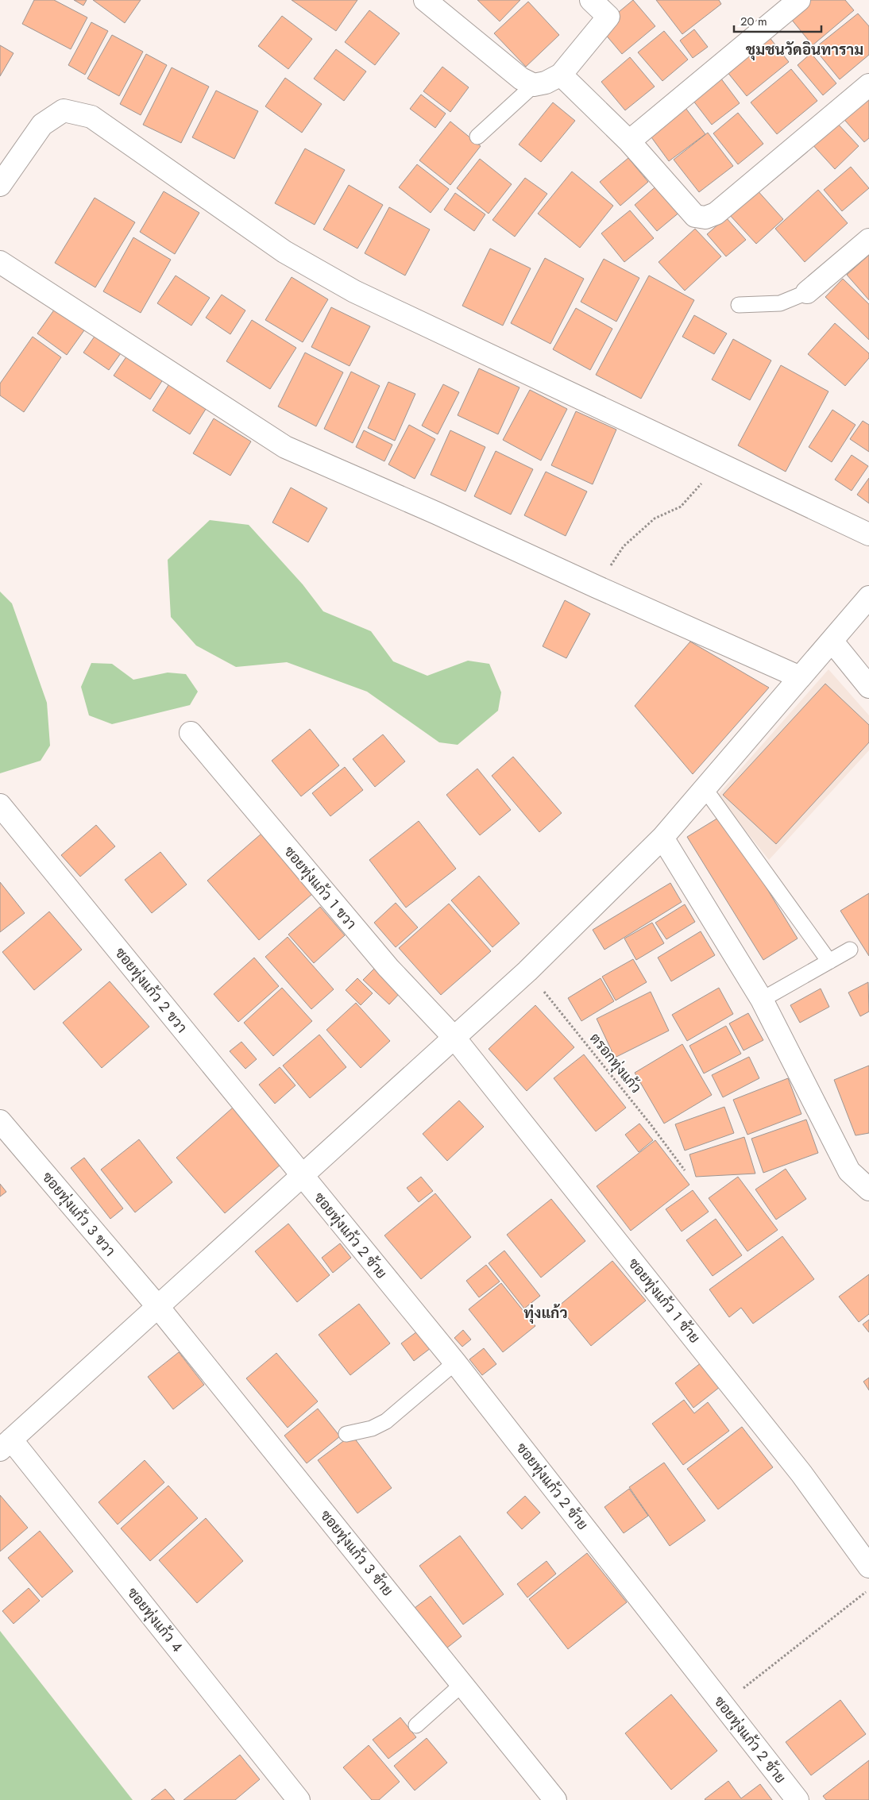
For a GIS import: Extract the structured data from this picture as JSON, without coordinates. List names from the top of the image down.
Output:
{
  "streets": {
    "street": [
      "ซอยทุ่งแก้ว 1 ขวา",
      "ซอยทุ่งแก้ว 2 ขวา",
      "ซอยทุ่งแก้ว 3 ขวา",
      "ซอยทุ่งแก้ว 2 ซ้าย",
      "ซอยทุ่งแก้ว 1 ซ้าย",
      "ซอยทุ่งแก้ว 3 ซ้าย",
      "ซอยทุ่งแก้ว 4"
    ],
    "path": ["ตรอกทุ่งแก้ว"]
  },
  "crossings": [
    ["ซอยทุ่งแก้ว 1 ขวา", "ซอยทุ่งแก้ว 1 ซ้าย"],
    ["ซอยทุ่งแก้ว 2 ขวา", "ซอยทุ่งแก้ว 2 ซ้าย"],
    ["ซอยทุ่งแก้ว 3 ขวา", "ซอยทุ่งแก้ว 3 ซ้าย"]
  ],
  "districts": ["ชุมชนวัดอินทาราม", "ทุ่งแก้ว"],
  "scale_bar": "20 m"
}
